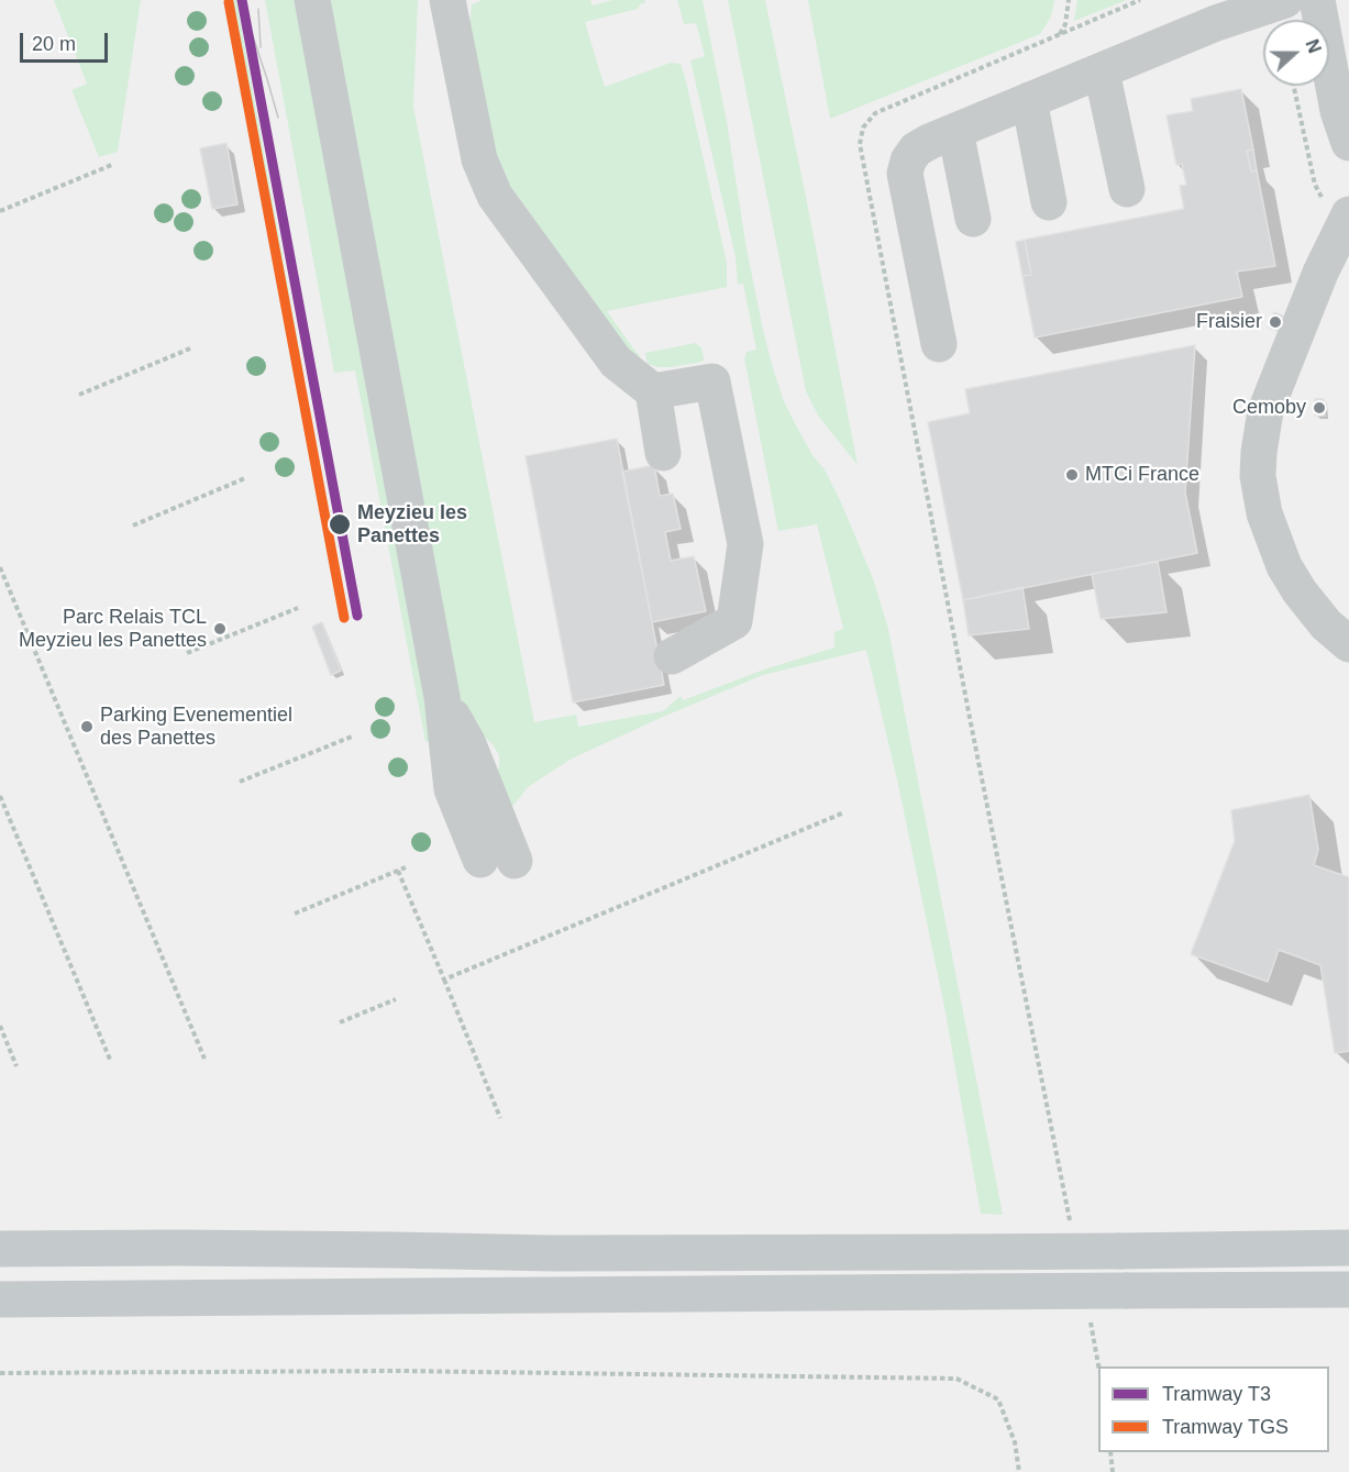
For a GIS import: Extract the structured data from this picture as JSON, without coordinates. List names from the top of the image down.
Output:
{
  "places": [
    "Fraisier",
    "Cemoby",
    "MTCi France",
    "Meyzieu les Panettes",
    "Parc Relais TCL Meyzieu les Panettes",
    "Parking Evenementiel des Panettes"
  ],
  "lines": ["tram line T3", "tram line TGS"],
  "legend": ["Tramway T3", "Tramway TGS"],
  "scale_bar": "20 m",
  "north": "right"
}
